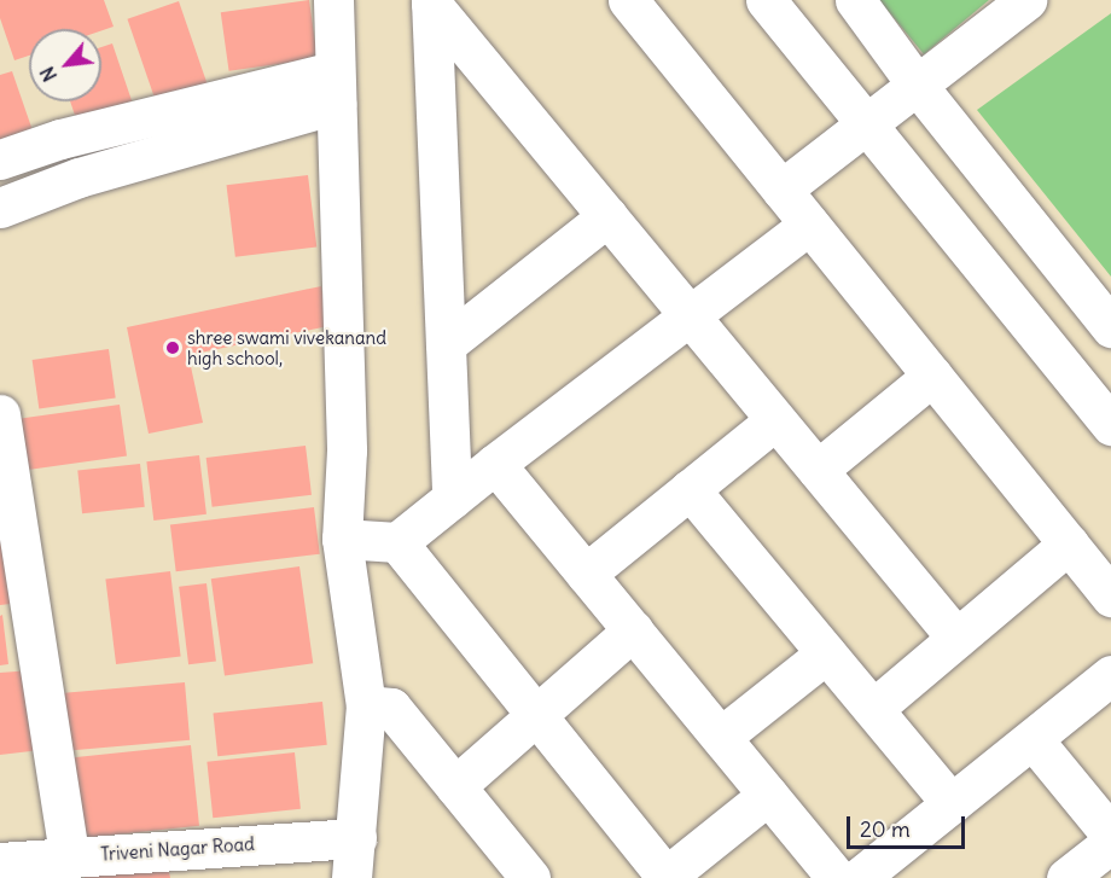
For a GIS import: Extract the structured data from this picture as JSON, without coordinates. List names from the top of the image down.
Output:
{
  "streets": {
    "street": ["Triveni Nagar Road"]
  },
  "places": ["shree swami vivekanand high school,"],
  "scale_bar": "20 m",
  "north": "bottom left"
}
